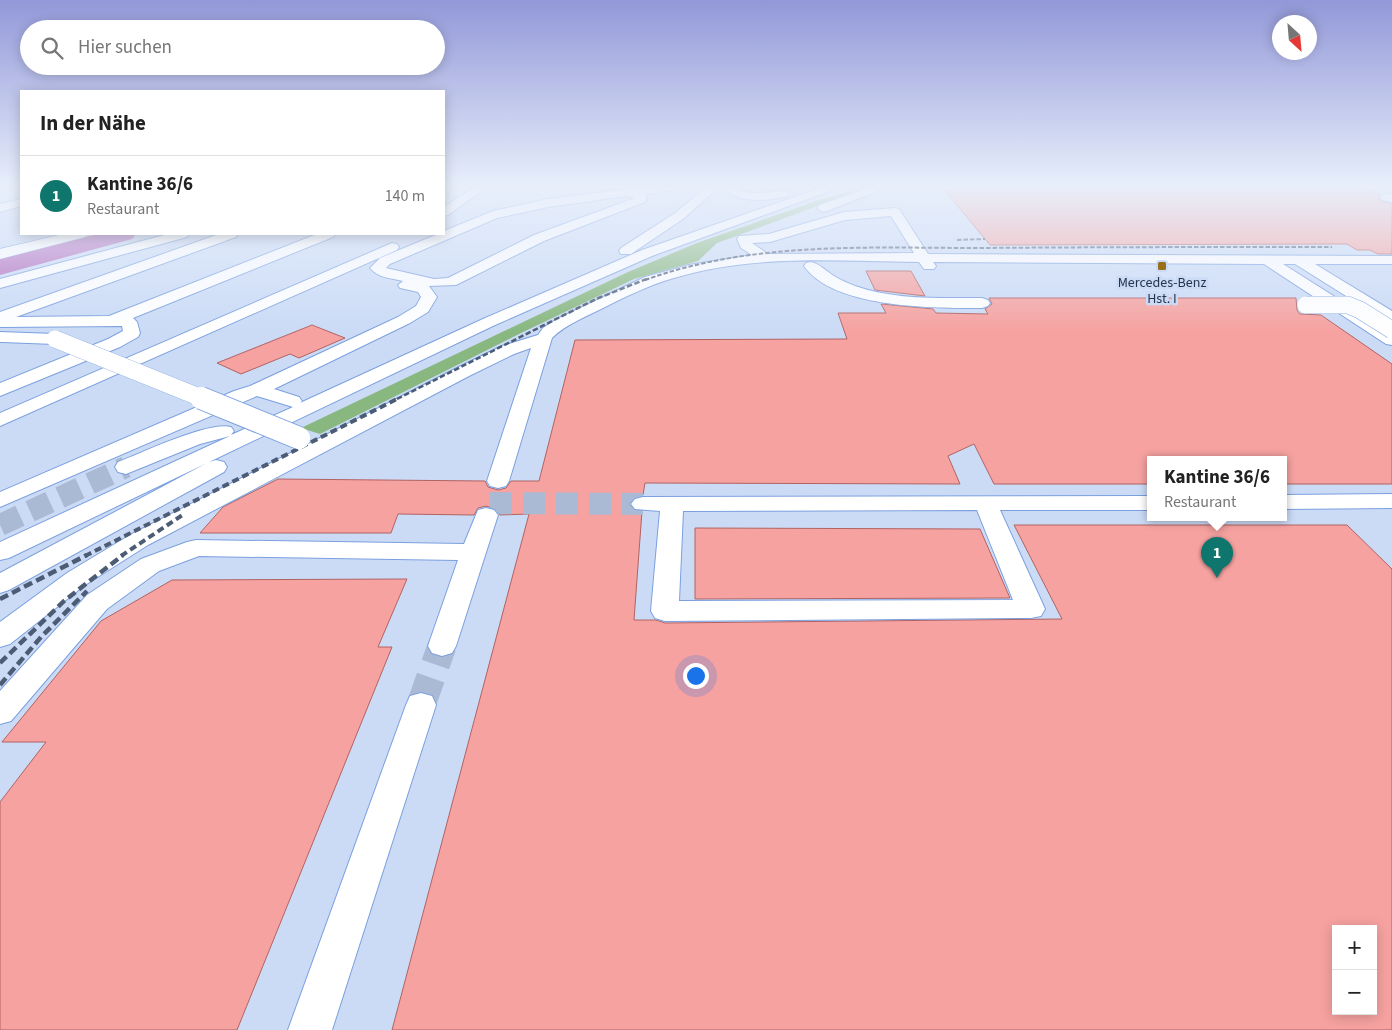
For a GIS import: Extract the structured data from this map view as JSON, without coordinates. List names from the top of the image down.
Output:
{
  "places": {
    "transit": ["Mercedes-Benz Hst. I"]
  },
  "north": "bottom right",
  "page": {
    "search": "Hier suchen",
    "heading": "In der Nähe",
    "list": [
      {
        "mark": "1",
        "name": "Kantine 36/6",
        "note": "Restaurant",
        "value": "140 m"
      }
    ],
    "popup": ["Kantine 36/6", "Restaurant"],
    "pins": "1",
    "map_buttons": ["+", "−"]
  }
}
